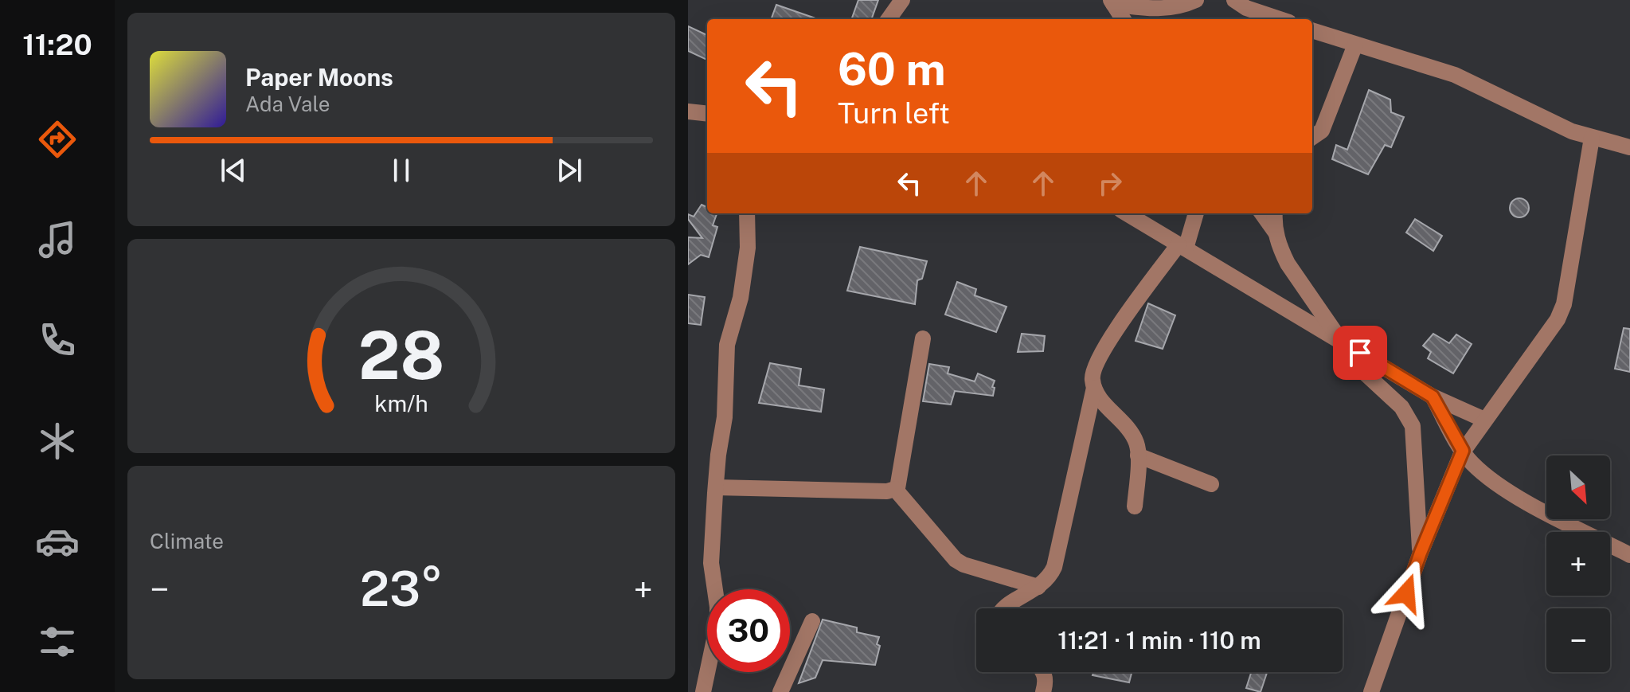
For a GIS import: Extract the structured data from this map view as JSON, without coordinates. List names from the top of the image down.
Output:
{
  "north": "bottom right",
  "page": {
    "tabs": "11:20",
    "turn": ["60 m", "Turn left"],
    "song": ["Paper Moons", "Ada Vale"],
    "map_buttons": ["+", "−"],
    "tile": "Climate",
    "heat": ["−", "23°", "+"],
    "limit": "30",
    "trip": "11:21 · 1 min · 110 m",
    "gauge": ["28", "km/h"]
  }
}
